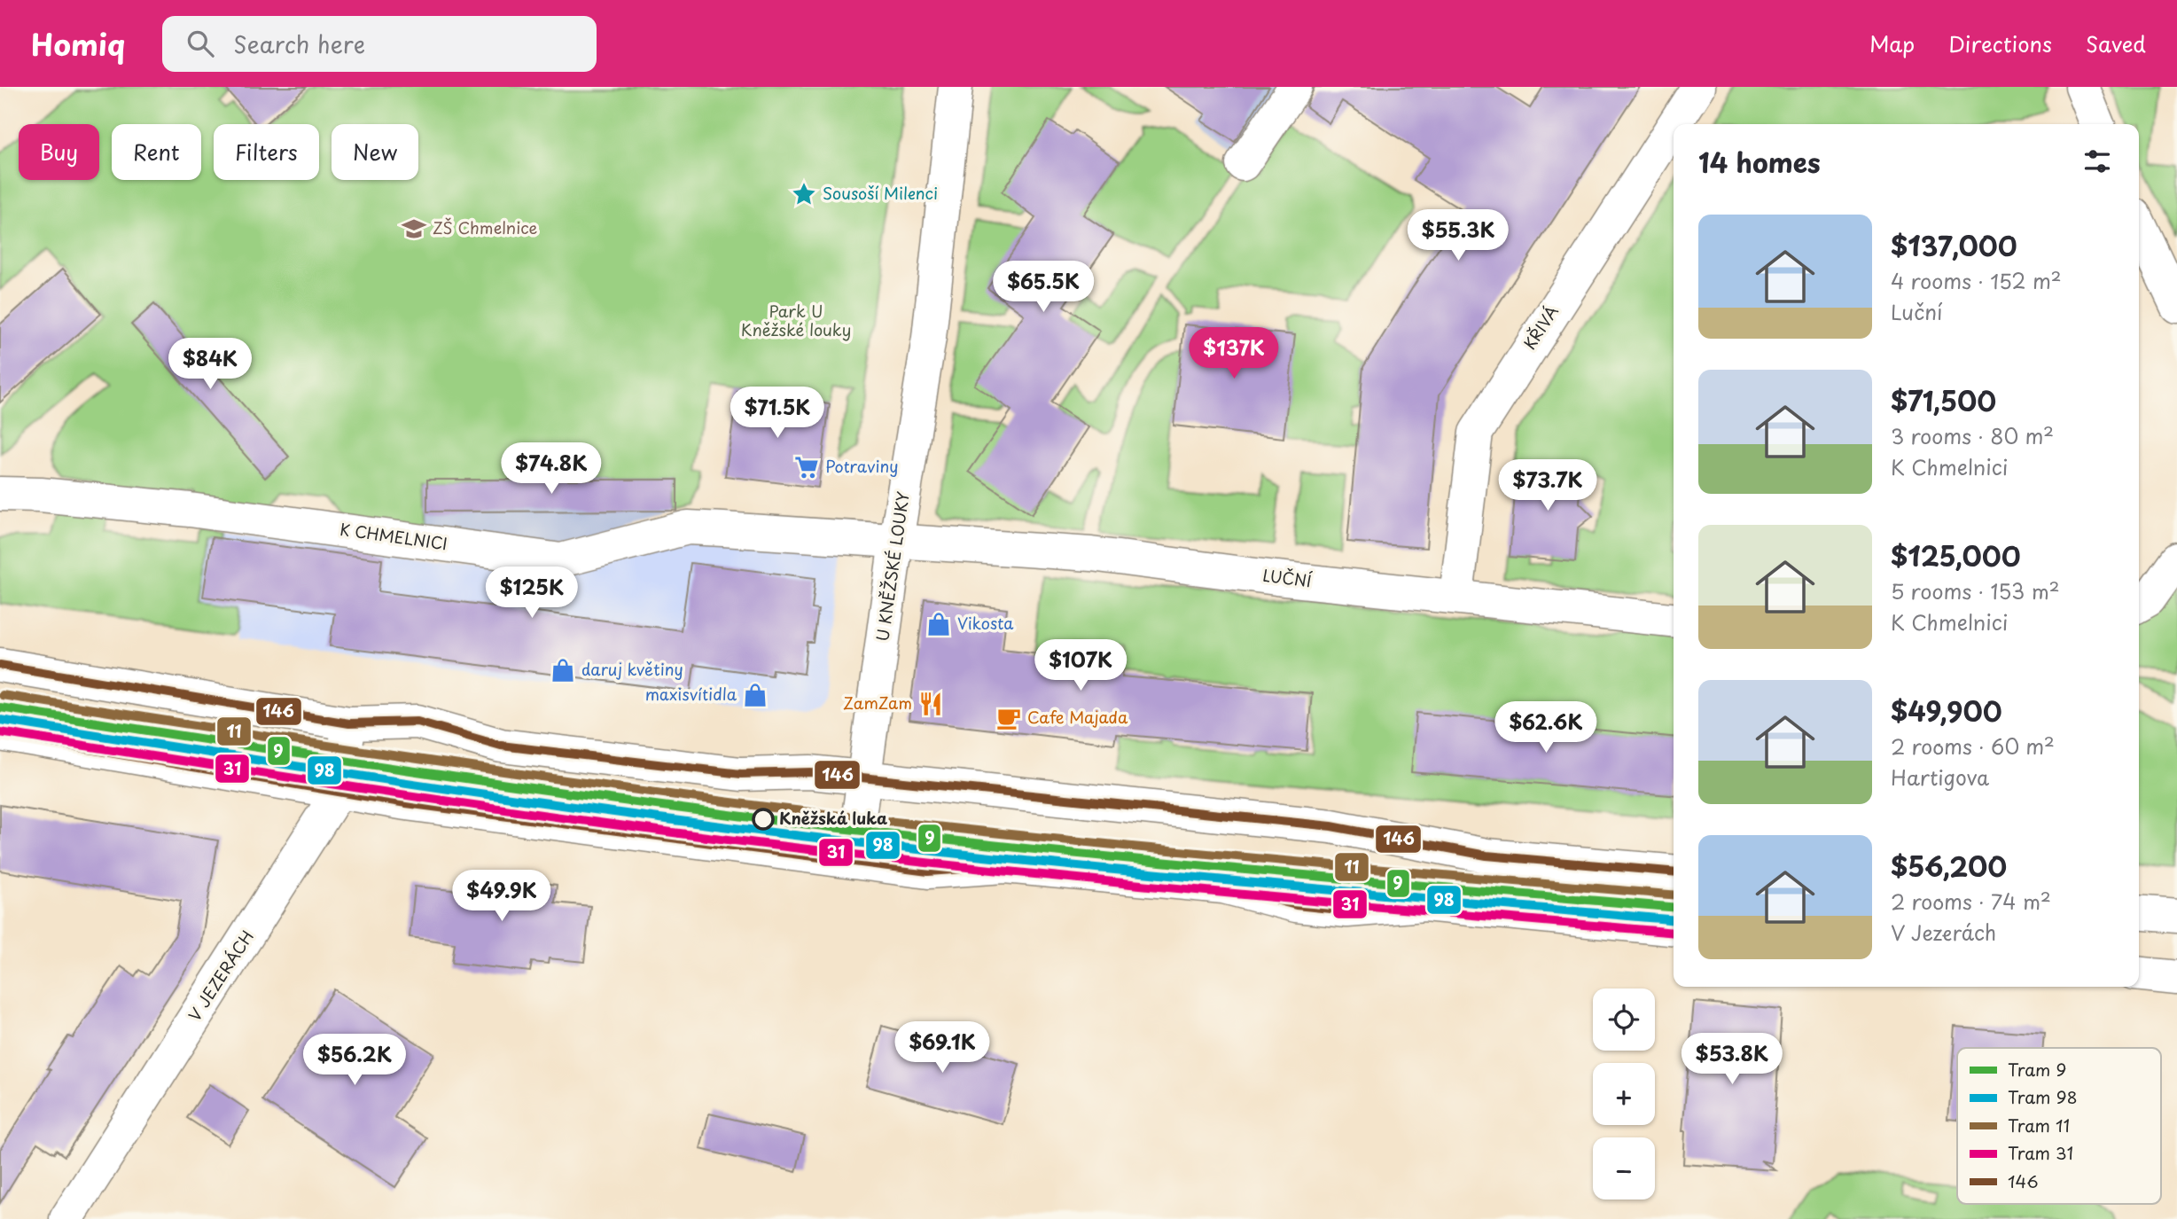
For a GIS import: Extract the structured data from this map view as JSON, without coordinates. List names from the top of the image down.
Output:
{
  "streets": {
    "street": [
      "KŘIVÁ",
      "K CHMELNICI",
      "U KNĚŽSKÉ LOUKY",
      "LUČNÍ",
      "V JEZERÁCH"
    ]
  },
  "crossings": [
    ["KŘIVÁ", "LUČNÍ"],
    ["K CHMELNICI", "U KNĚŽSKÉ LOUKY"],
    ["K CHMELNICI", "LUČNÍ"],
    ["U KNĚŽSKÉ LOUKY", "LUČNÍ"]
  ],
  "parks": ["Park U Kněžské louky"],
  "places": {
    "place": ["Sousoší Milenci"],
    "school or university": ["ZŠ Chmelnice"],
    "supermarket": ["Potraviny"],
    "shop": ["Vikosta", "daruj květiny", "maxisvítidla"],
    "restaurant": ["ZamZam"],
    "cafe": ["Cafe Majada"],
    "other": ["Kněžská luka"]
  },
  "lines": [
    "transit line 146",
    "tram line 11",
    "tram line 9",
    "tram line 98",
    "tram line 31"
  ],
  "legend": [
    "Tram 9",
    "Tram 98",
    "Tram 11",
    "Tram 31",
    "146"
  ],
  "page": {
    "header": "Homiq",
    "search": "Search here",
    "nav": ["Map", "Directions", "Saved"],
    "chip": [
      "Buy",
      "Rent",
      "Filters",
      "New"
    ],
    "heading": "14 homes",
    "list": [
      {
        "name": "$137,000",
        "note": "4 rooms · 152 m² · Luční"
      },
      {
        "name": "$71,500",
        "note": "3 rooms · 80 m² · K Chmelnici"
      },
      {
        "name": "$125,000",
        "note": "5 rooms · 153 m² · K Chmelnici"
      },
      {
        "name": "$49,900",
        "note": "2 rooms · 60 m² · Hartigova"
      },
      {
        "name": "$56,200",
        "note": "2 rooms · 74 m² · V Jezerách"
      }
    ],
    "price": [
      "$55.3K",
      "$65.5K",
      "$137K",
      "$84K",
      "$71.5K",
      "$74.8K",
      "$73.7K",
      "$125K",
      "$107K",
      "$62.6K",
      "$49.9K",
      "$69.1K",
      "$53.8K",
      "$56.2K"
    ],
    "map_buttons": ["+", "−"]
  }
}
